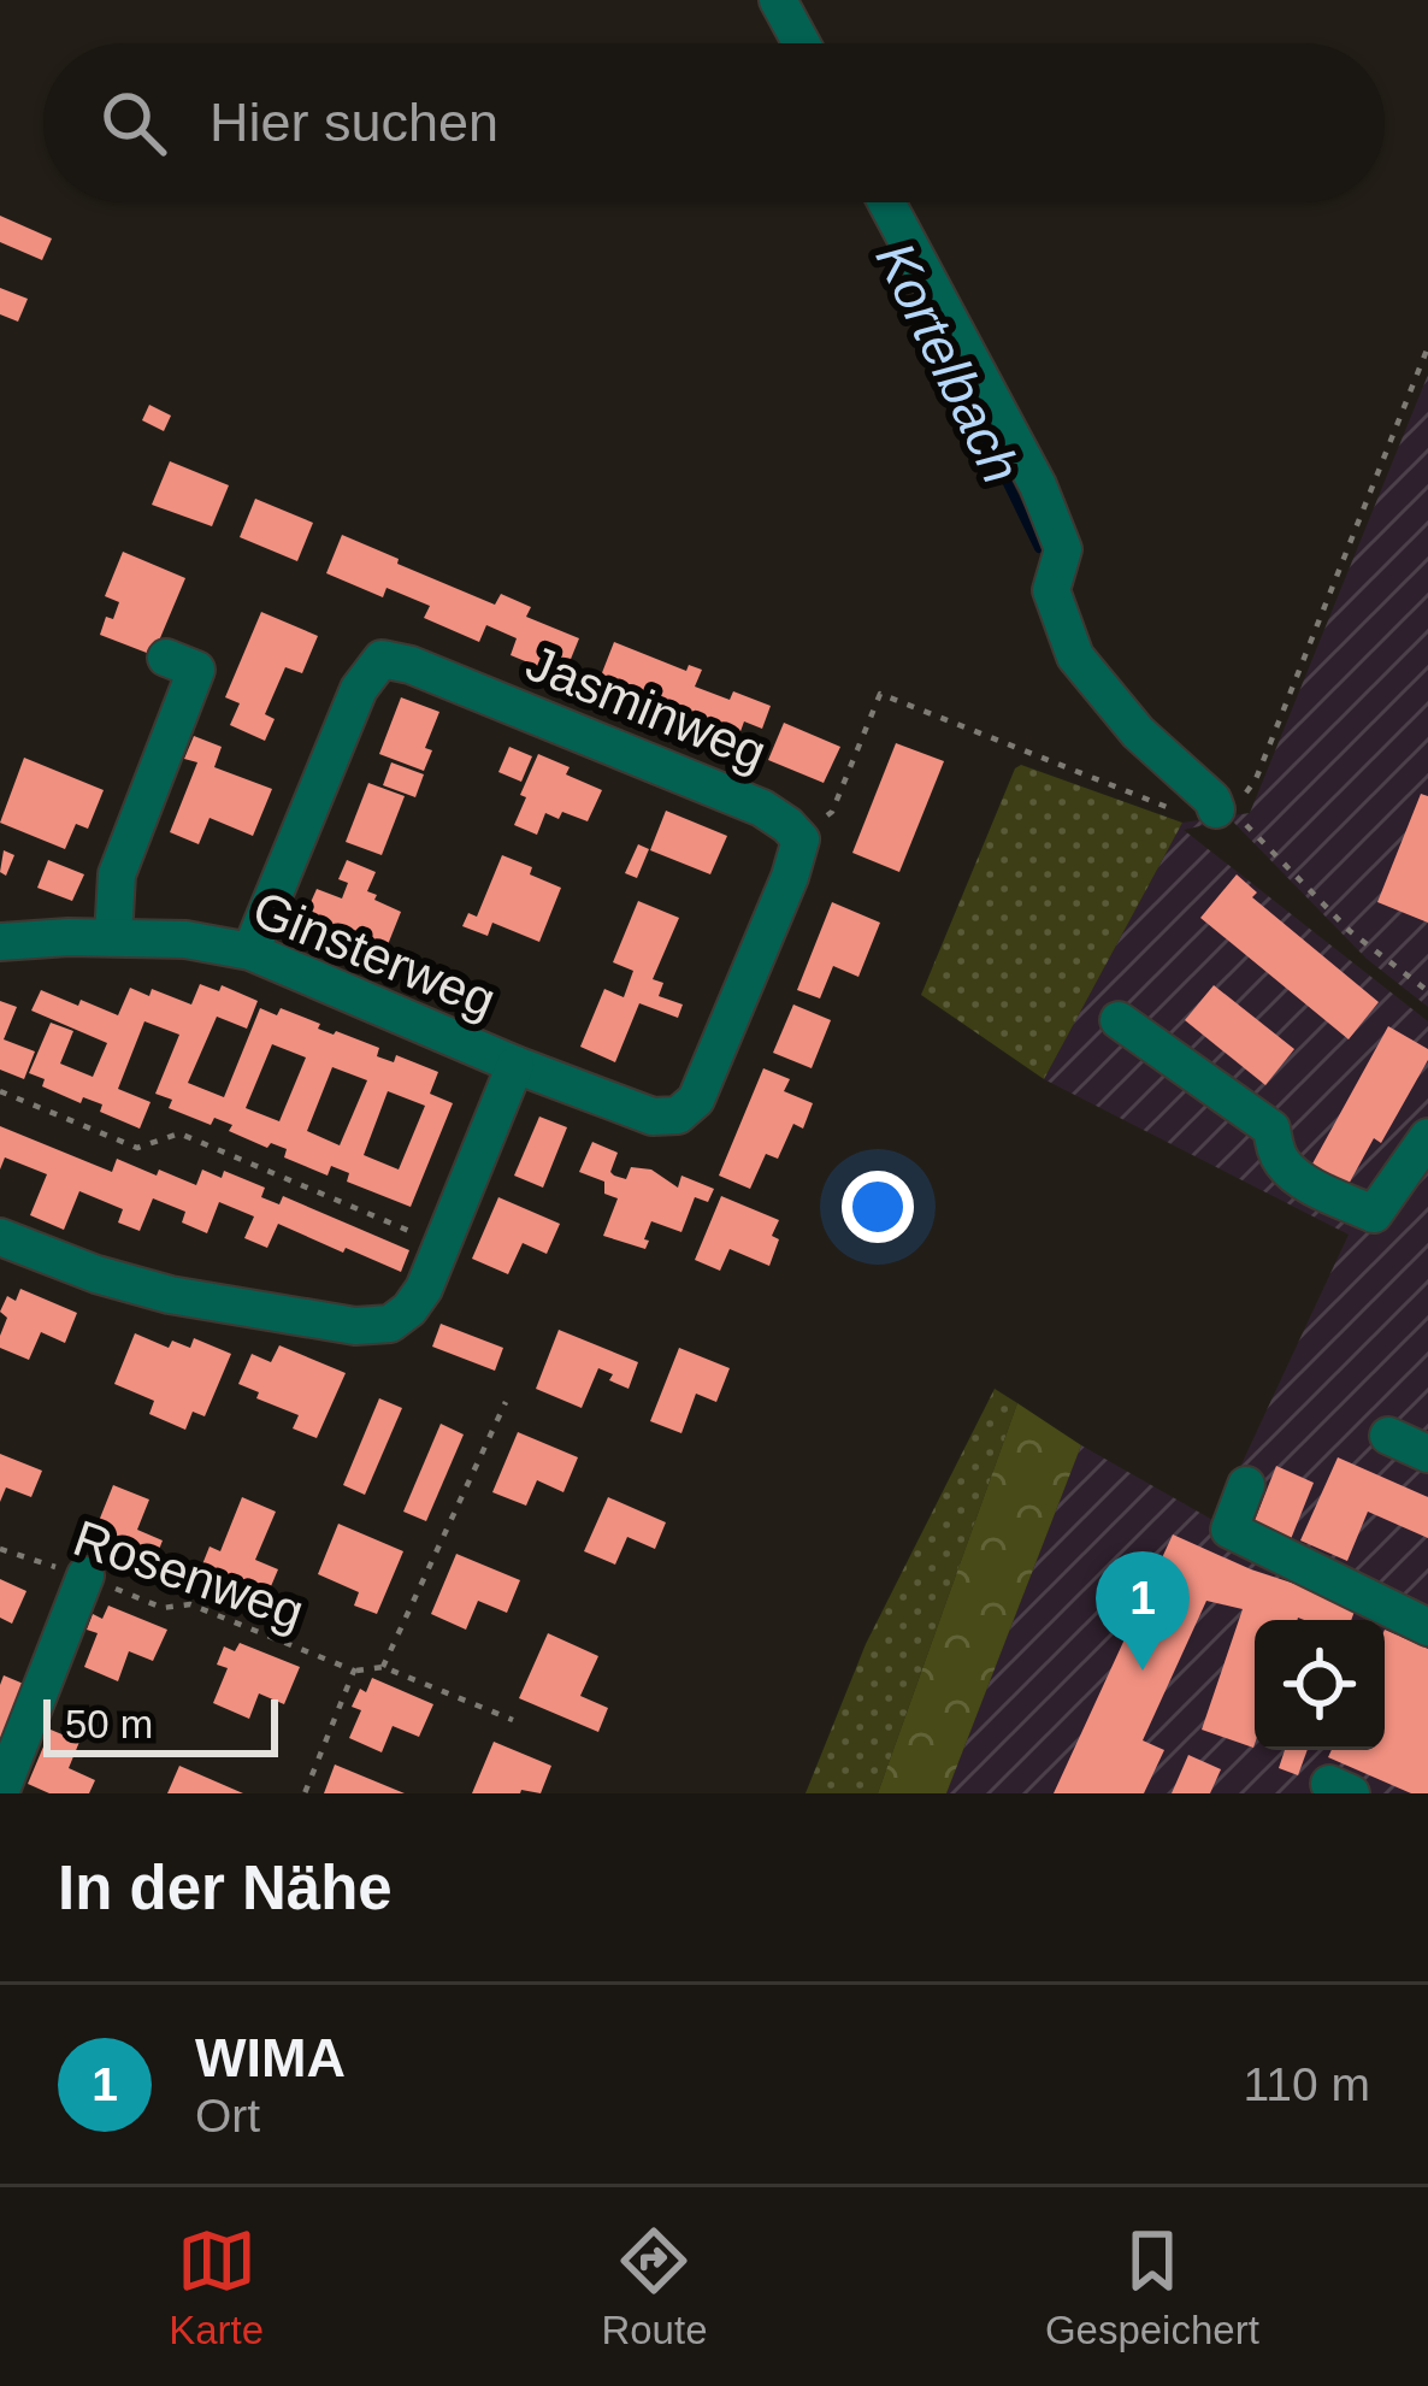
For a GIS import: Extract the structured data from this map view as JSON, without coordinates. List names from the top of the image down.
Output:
{
  "streets": {
    "street": ["Jasminweg", "Ginsterweg"],
    "path": ["Rosenweg"]
  },
  "crossings": [
    ["Jasminweg", "Ginsterweg"]
  ],
  "water": ["Kortelbach"],
  "scale_bar": "50 m",
  "page": {
    "search": "Hier suchen",
    "pins": "1",
    "scale": "50 m",
    "heading": "In der Nähe",
    "list": [
      {
        "mark": "1",
        "name": "WIMA",
        "note": "Ort",
        "value": "110 m"
      }
    ],
    "nav": ["Karte", "Route", "Gespeichert"]
  }
}
